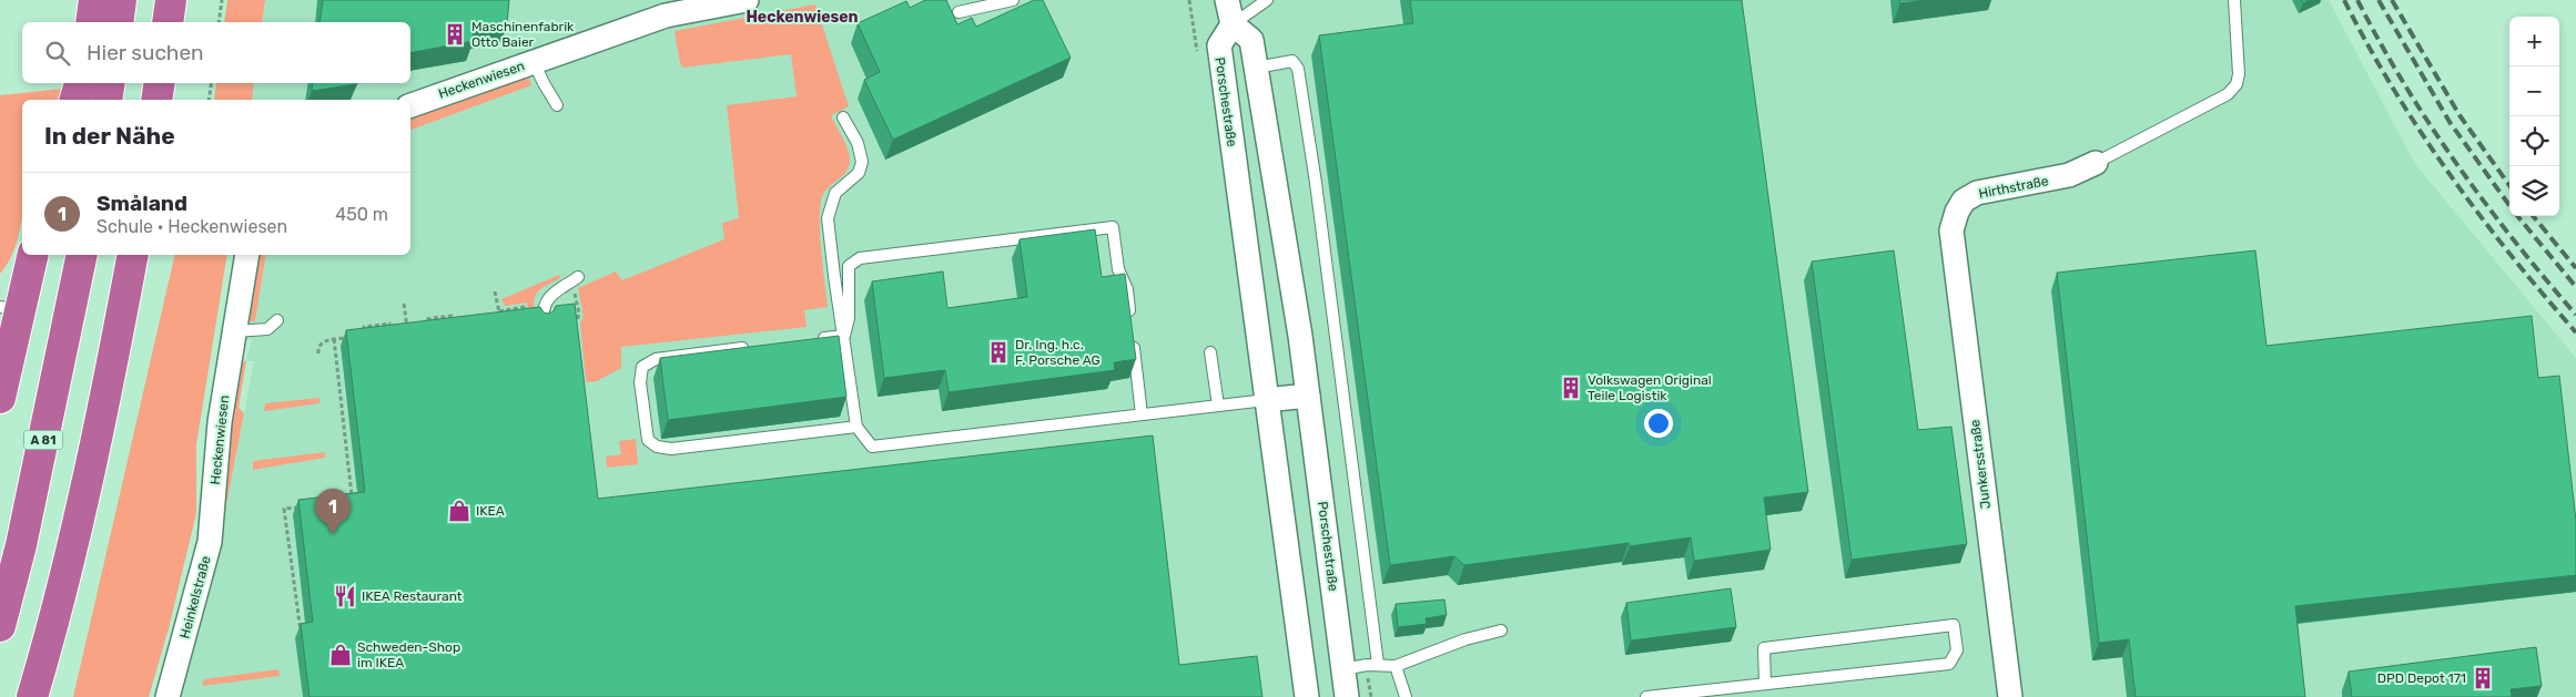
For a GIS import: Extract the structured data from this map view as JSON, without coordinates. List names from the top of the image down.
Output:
{
  "streets": {
    "highway": ["A 81"],
    "street": [
      "Heckenwiesen",
      "Porschestraße",
      "Hirthstraße",
      "Junkersstraße",
      "Heinkelstraße"
    ]
  },
  "crossings": [
    ["Heckenwiesen", "Heinkelstraße"],
    ["Hirthstraße", "Junkersstraße"]
  ],
  "districts": ["Heckenwiesen"],
  "places": {
    "building": [
      "Maschinenfabrik Otto Baier",
      "Dr. Ing. h.c. F. Porsche AG",
      "Volkswagen Original Teile Logistik",
      "DPD Depot 171"
    ],
    "shop": ["IKEA", "Schweden-Shop im IKEA"],
    "restaurant": ["IKEA Restaurant"]
  },
  "page": {
    "map_buttons": ["+", "−"],
    "search": "Hier suchen",
    "heading": "In der Nähe",
    "list": [
      {
        "mark": "1",
        "name": "Småland",
        "note": "Schule · Heckenwiesen",
        "value": "450 m"
      }
    ],
    "pins": "1"
  }
}
